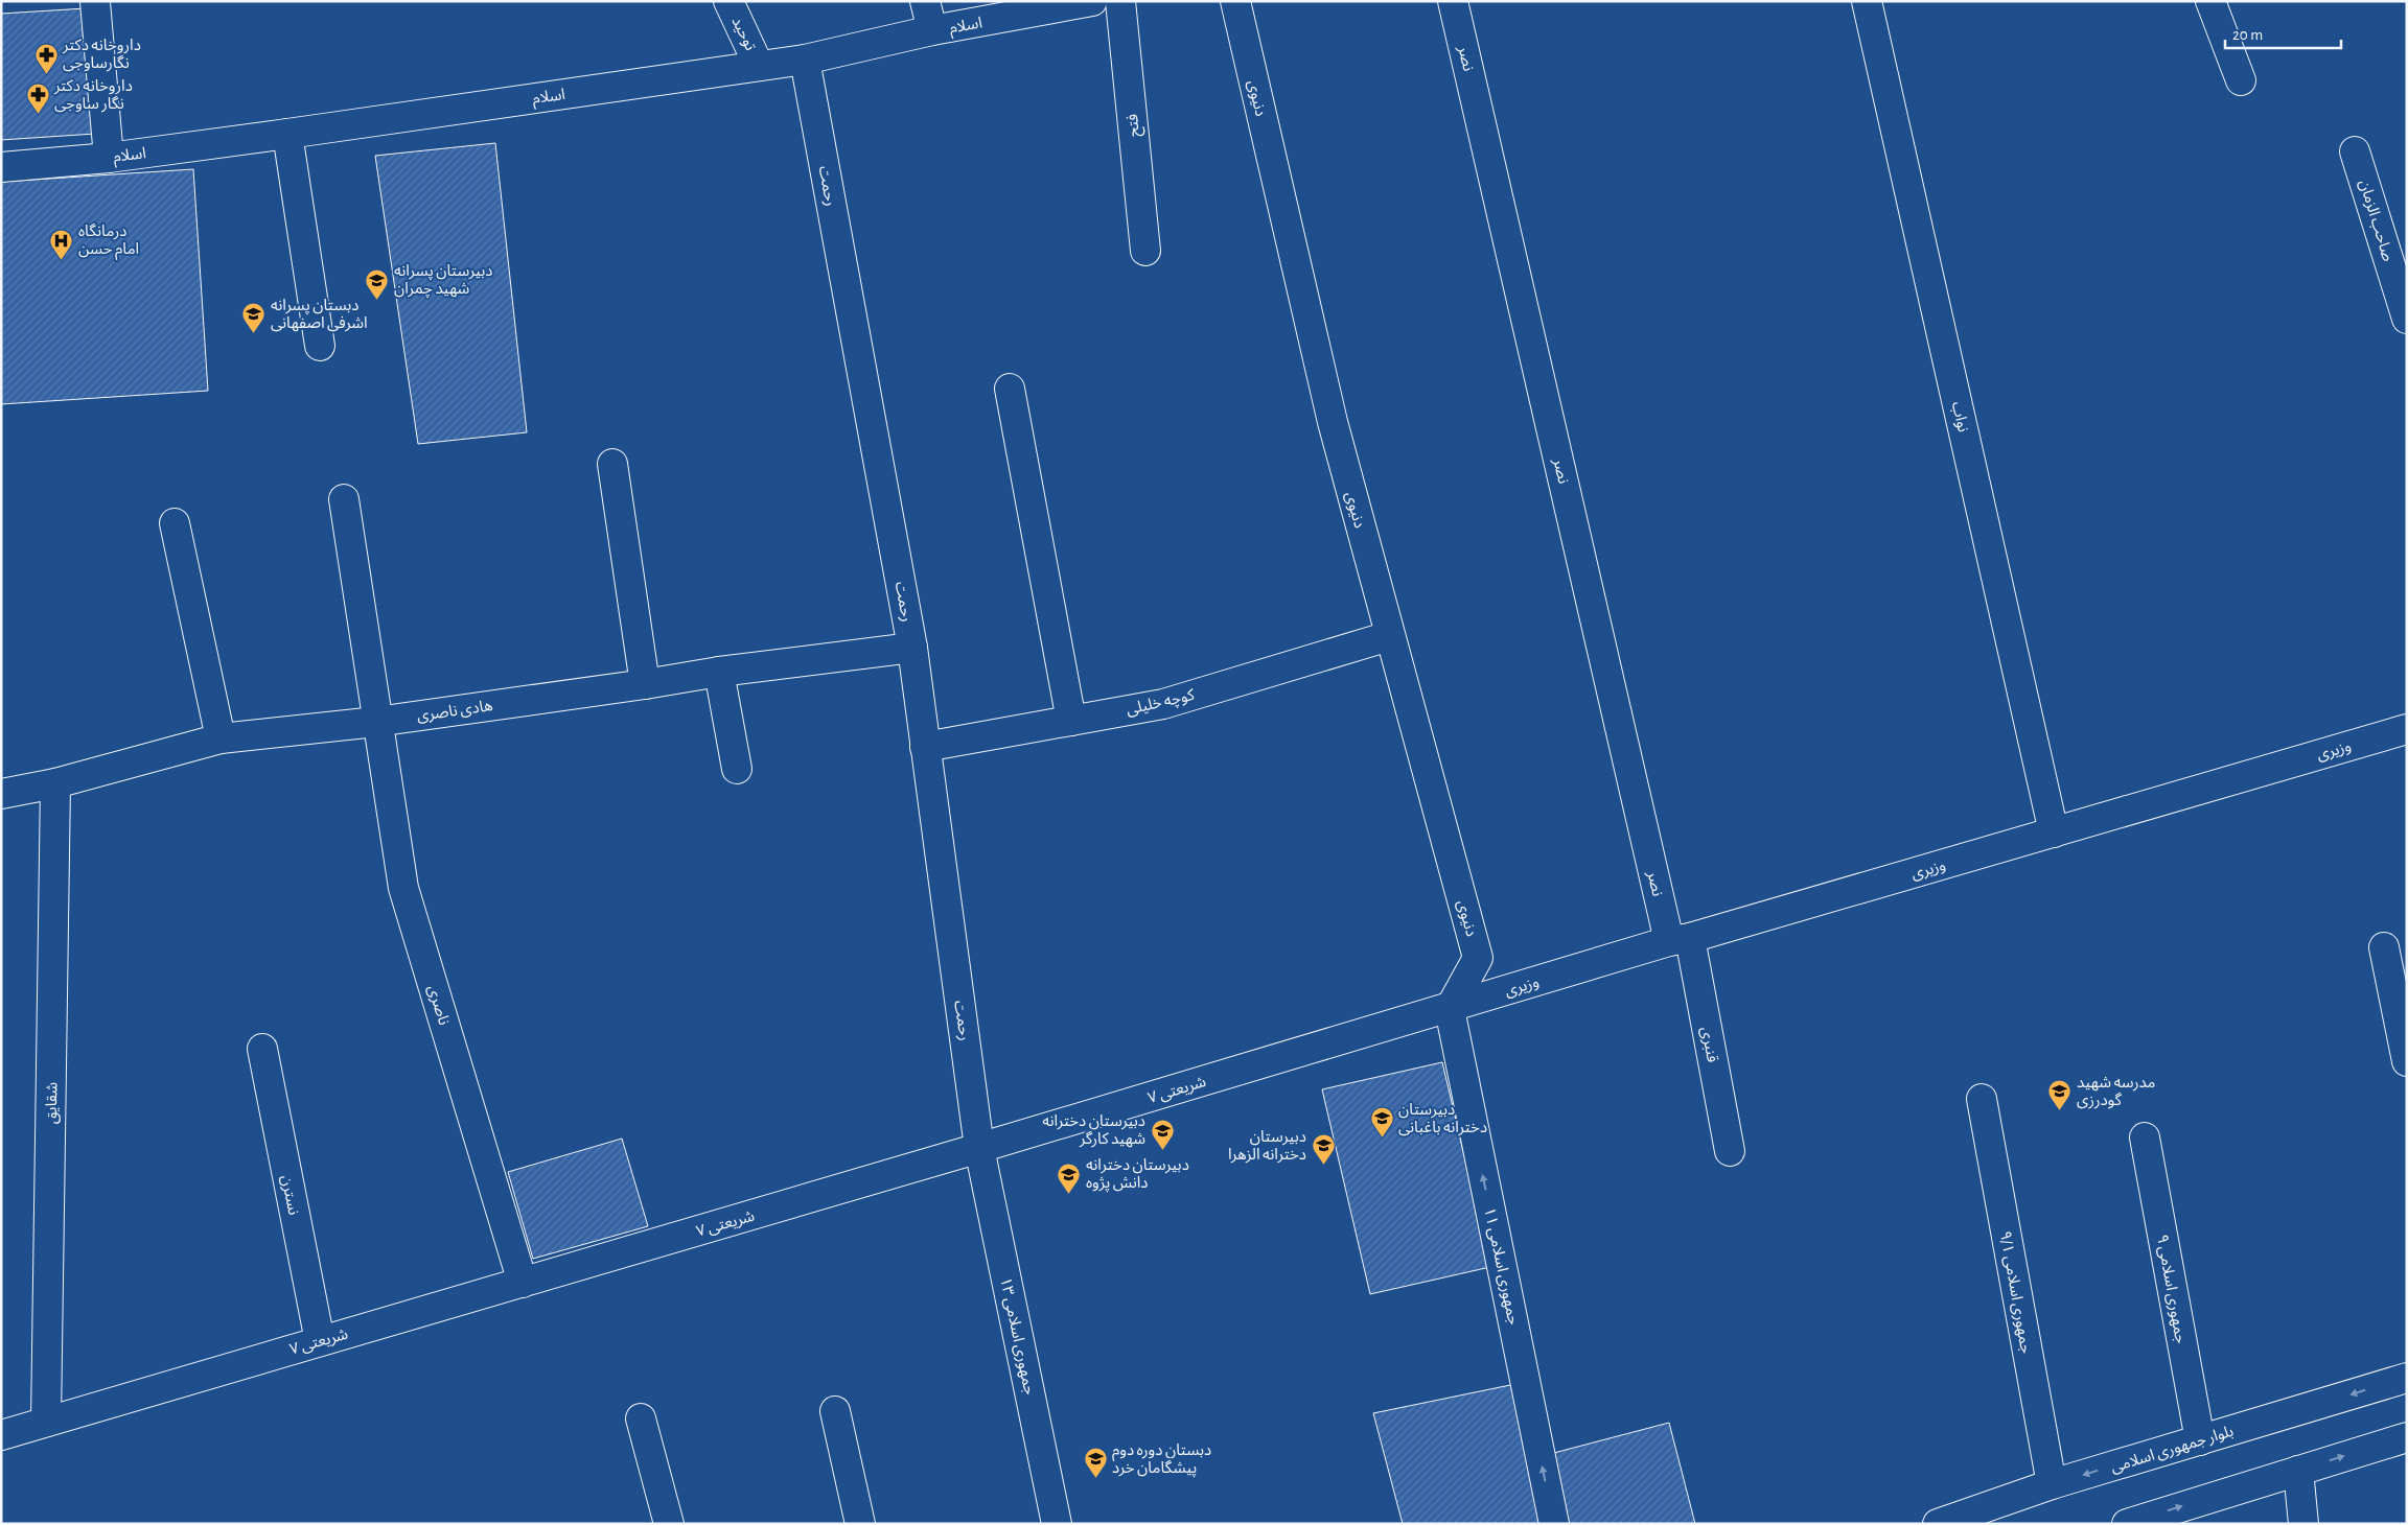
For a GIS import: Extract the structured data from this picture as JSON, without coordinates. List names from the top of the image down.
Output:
{
  "streets": {
    "street": [
      "اسلام",
      "توحید",
      "نصر",
      "دنیوی",
      "فتح",
      "رحمت",
      "صاحب الزمان",
      "نواب",
      "کوچه خلیلی",
      "هادی ناصری",
      "وزیری",
      "ناصری",
      "قنبری",
      "شریعتی ۷",
      "شقایق",
      "نسترن",
      "جمهوری اسلامی ۱۱",
      "جمهوری اسلامی ۹",
      "جمهوری اسلامی ۹/۱",
      "جمهوری اسلامی ۱۳",
      "بلوار جمهوری اسلامی"
    ]
  },
  "crossings": [
    ["اسلام", "توحید"],
    ["اسلام", "رحمت"],
    ["نصر", "وزیری"],
    ["نصر", "قنبری"],
    ["دنیوی", "کوچه خلیلی"],
    ["دنیوی", "وزیری"],
    ["دنیوی", "شریعتی ۷"],
    ["دنیوی", "جمهوری اسلامی ۱۱"],
    ["رحمت", "کوچه خلیلی"],
    ["رحمت", "هادی ناصری"],
    ["رحمت", "شریعتی ۷"],
    ["رحمت", "جمهوری اسلامی ۱۳"],
    ["نواب", "وزیری"],
    ["هادی ناصری", "ناصری"],
    ["هادی ناصری", "شقایق"],
    ["وزیری", "قنبری"],
    ["وزیری", "شریعتی ۷"],
    ["وزیری", "جمهوری اسلامی ۱۱"],
    ["ناصری", "شریعتی ۷"],
    ["شریعتی ۷", "شقایق"],
    ["شریعتی ۷", "نسترن"],
    ["شریعتی ۷", "جمهوری اسلامی ۱۱"],
    ["شریعتی ۷", "جمهوری اسلامی ۱۳"],
    ["جمهوری اسلامی ۹", "بلوار جمهوری اسلامی"],
    ["جمهوری اسلامی ۹/۱", "بلوار جمهوری اسلامی"]
  ],
  "one_way": ["جمهوری اسلامی ۱۱"],
  "places": {
    "pharmacy": ["داروخانه دکتر نگارساوجی", "داروخانه دکتر نگار ساوجی"],
    "hospital": ["درمانگاه امام حسن"],
    "school or university": [
      "دبیرستان پسرانه شهید چمران",
      "دبستان پسرانه اشرفی اصفهانی",
      "مدرسه شهید گودرزی",
      "دبیرستان دخترانه باغبانی",
      "دبیرستان دخترانه شهید کارگر",
      "دبیرستان دخترانه الزهرا",
      "دبیرستان دخترانه دانش پژوه",
      "دبستان دوره دوم پیشگامان خرد"
    ]
  },
  "scale_bar": "20 m"
}
